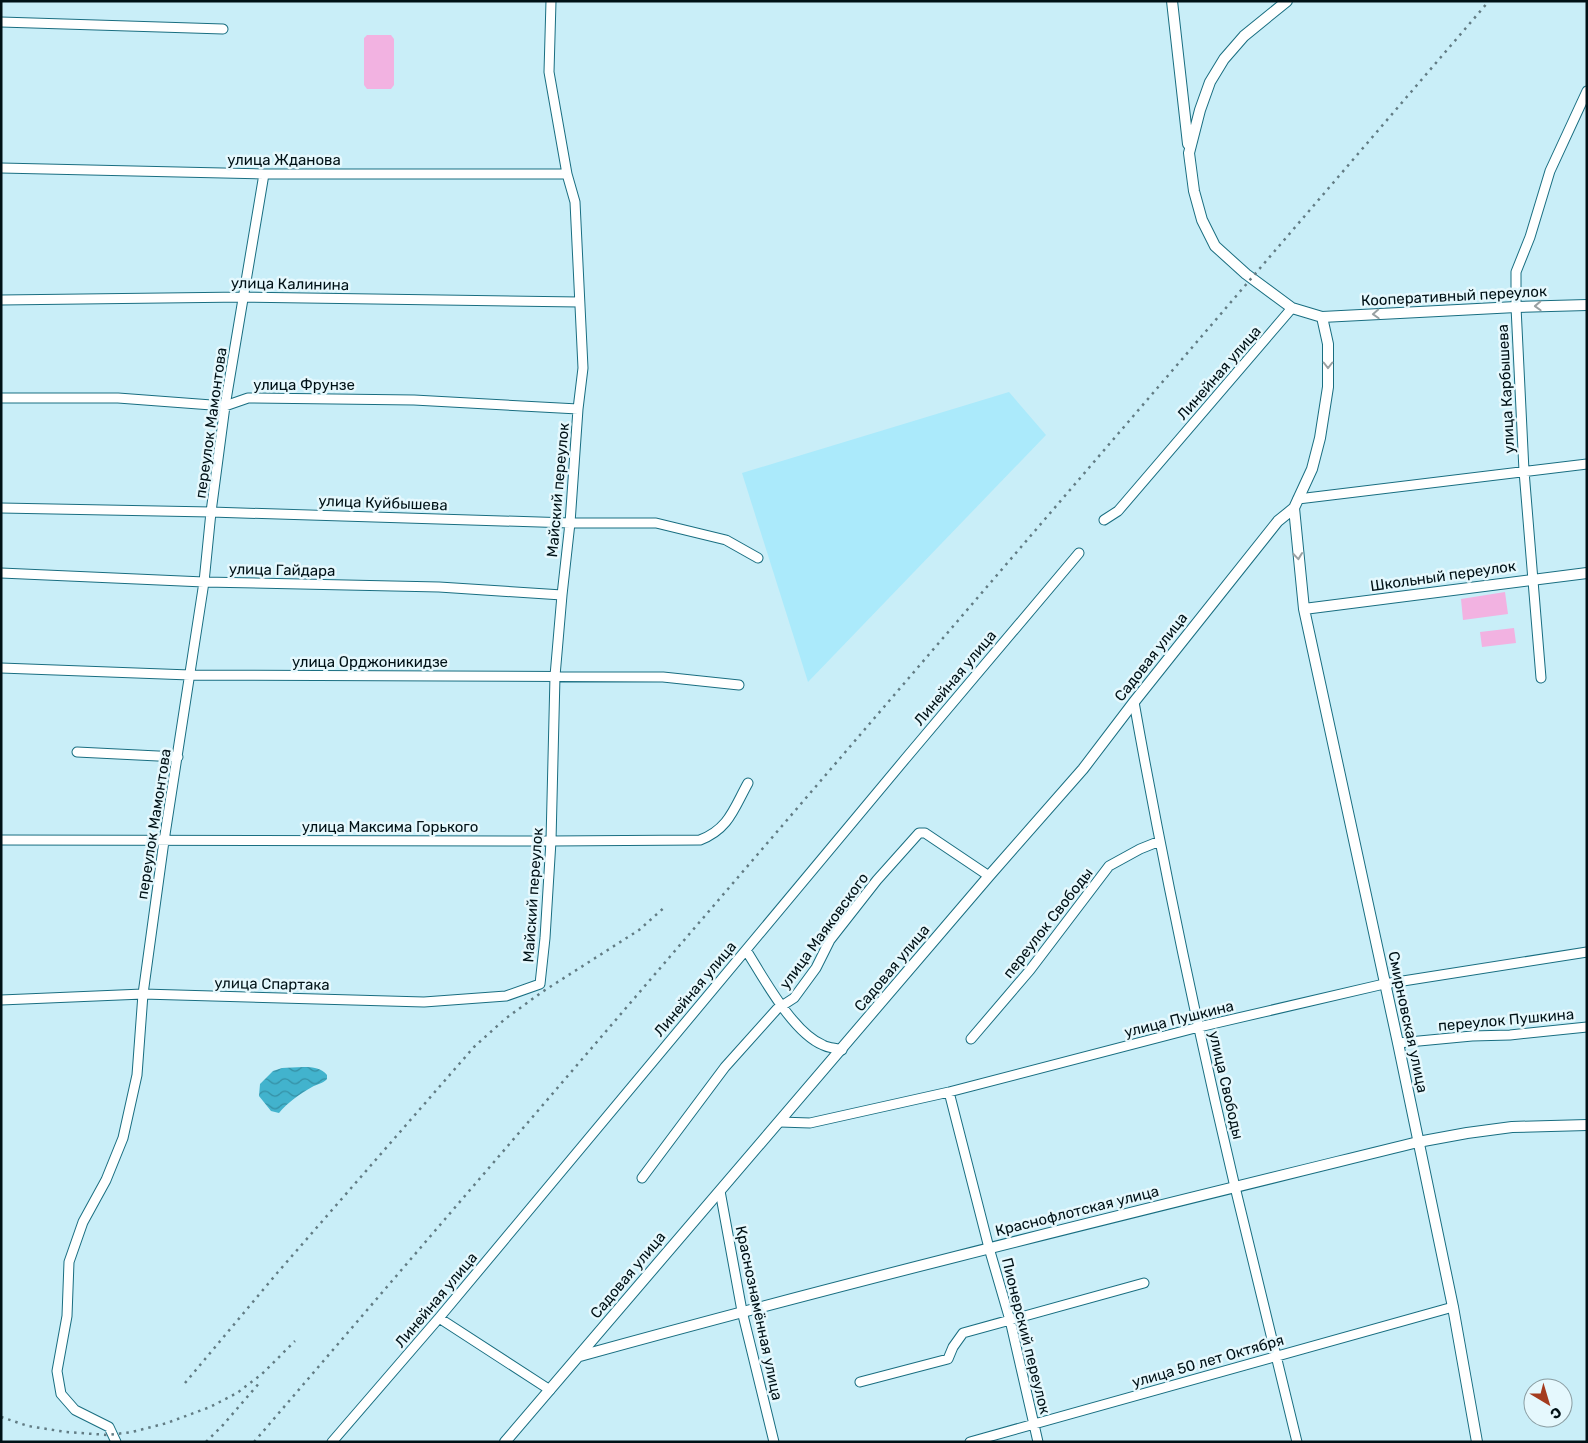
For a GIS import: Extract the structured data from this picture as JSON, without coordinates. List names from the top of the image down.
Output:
{
  "streets": {
    "street": [
      "улица Жданова",
      "улица Калинина",
      "Кооперативный переулок",
      "Линейная улица",
      "улица Фрунзе",
      "улица Карбышева",
      "переулок Мамонтова",
      "Майский переулок",
      "улица Куйбышева",
      "улица Гайдара",
      "Школьный переулок",
      "Садовая улица",
      "улица Орджоникидзе",
      "улица Максима Горького",
      "переулок Свободы",
      "улица Маяковского",
      "улица Спартака",
      "улица Пушкина",
      "переулок Пушкина",
      "Смирновская улица",
      "улица Свободы",
      "Краснофлотская улица",
      "Краснознамённая улица",
      "Пионерский переулок",
      "улица 50 лет Октября"
    ]
  },
  "crossings": [
    ["улица Жданова", "переулок Мамонтова"],
    ["улица Жданова", "Майский переулок"],
    ["улица Калинина", "переулок Мамонтова"],
    ["улица Калинина", "Майский переулок"],
    ["Кооперативный переулок", "Линейная улица"],
    ["Кооперативный переулок", "улица Карбышева"],
    ["улица Фрунзе", "переулок Мамонтова"],
    ["улица Фрунзе", "Майский переулок"],
    ["улица Карбышева", "Школьный переулок"],
    ["переулок Мамонтова", "улица Куйбышева"],
    ["переулок Мамонтова", "улица Гайдара"],
    ["переулок Мамонтова", "улица Орджоникидзе"],
    ["переулок Мамонтова", "улица Максима Горького"],
    ["переулок Мамонтова", "улица Спартака"],
    ["Майский переулок", "улица Куйбышева"],
    ["Майский переулок", "улица Гайдара"],
    ["Майский переулок", "улица Орджоникидзе"],
    ["Майский переулок", "улица Максима Горького"],
    ["Майский переулок", "улица Спартака"],
    ["Школьный переулок", "Смирновская улица"],
    ["Садовая улица", "улица Маяковского"],
    ["Садовая улица", "улица Пушкина"],
    ["Садовая улица", "Смирновская улица"],
    ["Садовая улица", "улица Свободы"],
    ["Садовая улица", "Краснофлотская улица"],
    ["Садовая улица", "Краснознамённая улица"],
    ["переулок Свободы", "улица Свободы"],
    ["улица Пушкина", "Смирновская улица"],
    ["улица Пушкина", "улица Свободы"],
    ["улица Пушкина", "Пионерский переулок"],
    ["переулок Пушкина", "Смирновская улица"],
    ["Смирновская улица", "Краснофлотская улица"],
    ["Смирновская улица", "улица 50 лет Октября"],
    ["улица Свободы", "Краснофлотская улица"],
    ["улица Свободы", "улица 50 лет Октября"],
    ["Краснофлотская улица", "Краснознамённая улица"],
    ["Краснофлотская улица", "Пионерский переулок"],
    ["Пионерский переулок", "улица 50 лет Октября"]
  ],
  "one_way": ["Кооперативный переулок"],
  "north": "bottom right"
}
